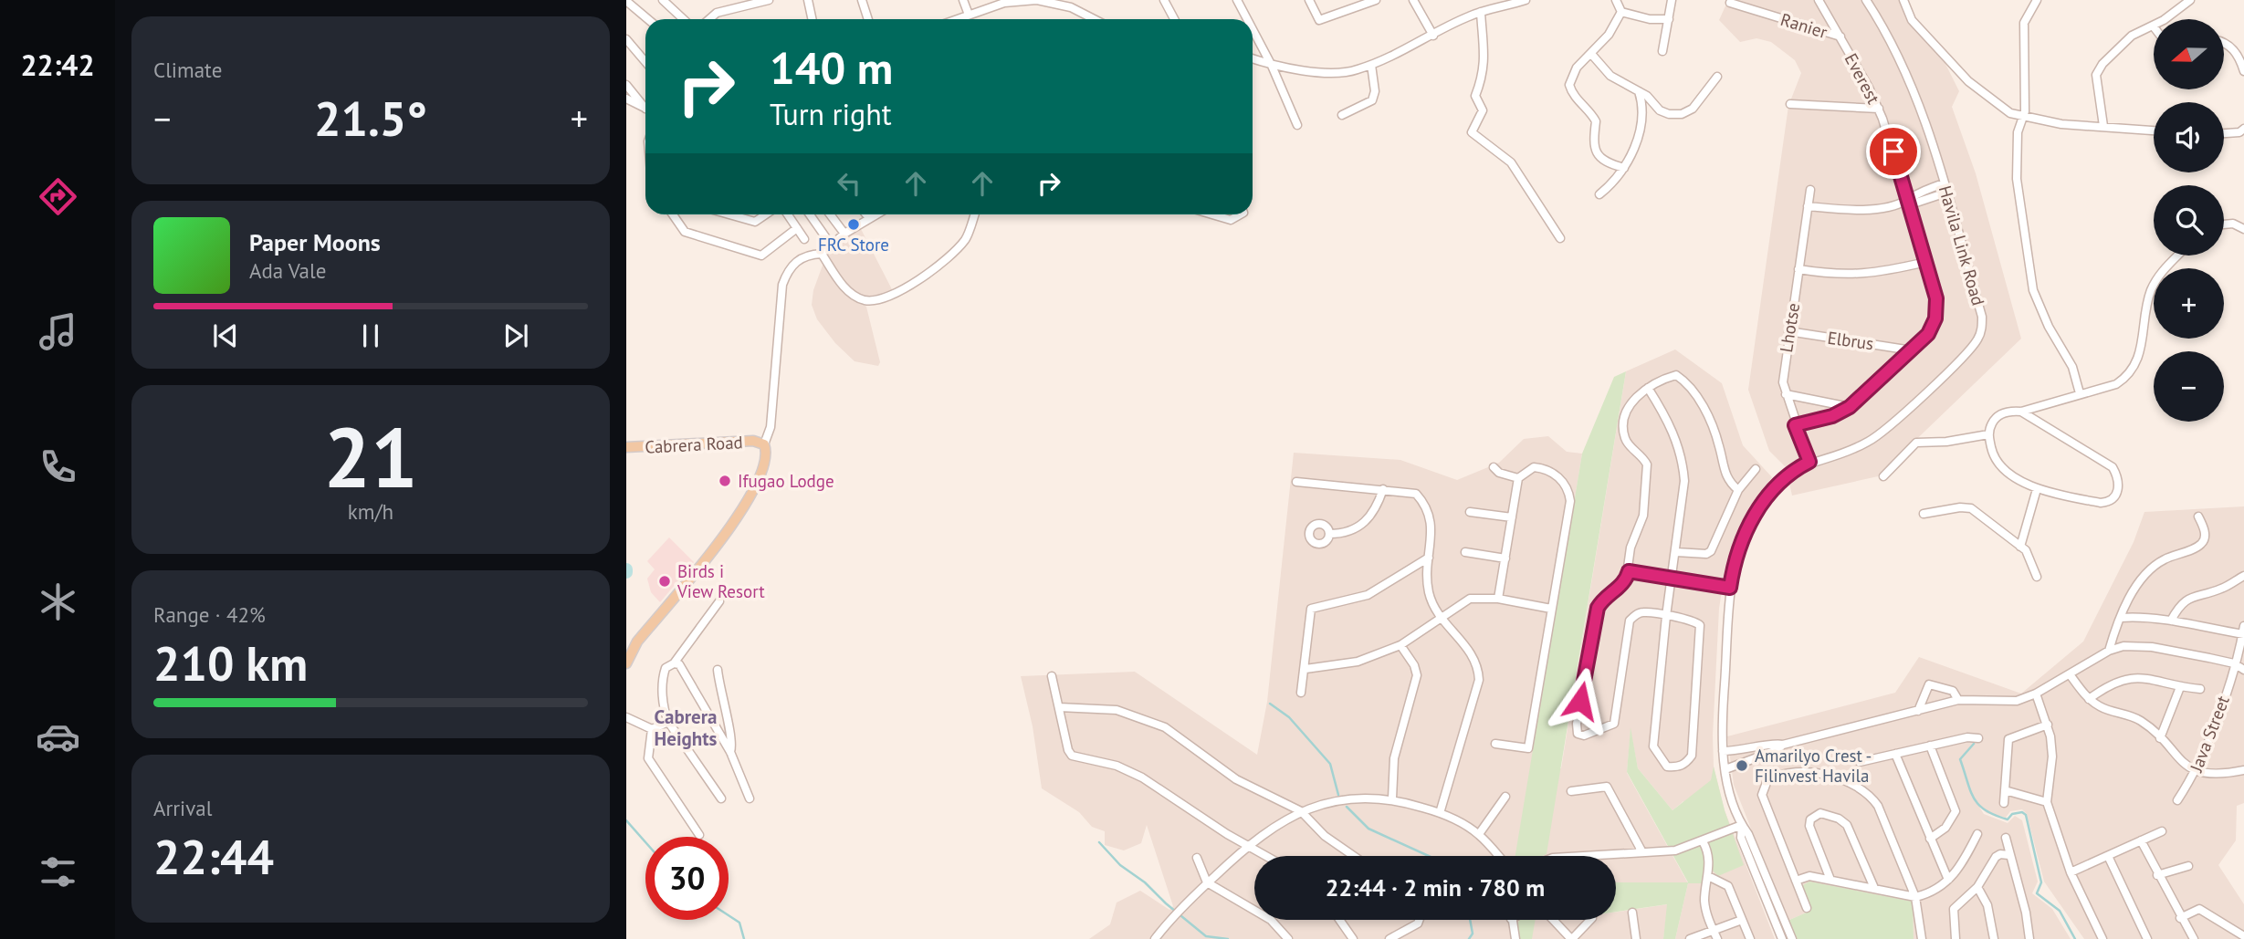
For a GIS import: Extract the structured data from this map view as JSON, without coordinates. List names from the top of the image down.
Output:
{
  "streets": {
    "main road": ["Cabrera Road"],
    "street": [
      "Ranier",
      "Everest",
      "Havila Link Road",
      "Lhotse",
      "Elbrus",
      "Java Street"
    ]
  },
  "crossings": [
    ["Ranier", "Everest"],
    ["Everest", "Lhotse"],
    ["Everest", "Elbrus"],
    ["Havila Link Road", "Lhotse"],
    ["Lhotse", "Elbrus"]
  ],
  "districts": ["Cabrera Heights"],
  "places": [
    "FRC Store",
    "Ifugao Lodge",
    "Birds i View Resort",
    "Amarilyo Crest - Filinvest Havila"
  ],
  "north": "left",
  "page": {
    "tabs": "22:42",
    "tile": [
      "Climate",
      ["21", "km/h"],
      ["Range · 42%", "210 km"],
      ["Arrival", "22:44"]
    ],
    "map_buttons": ["+", "−"],
    "turn": ["140 m", "Turn right"],
    "heat": ["−", "21.5°", "+"],
    "song": ["Paper Moons", "Ada Vale"],
    "limit": "30",
    "trip": "22:44 · 2 min · 780 m"
  }
}
